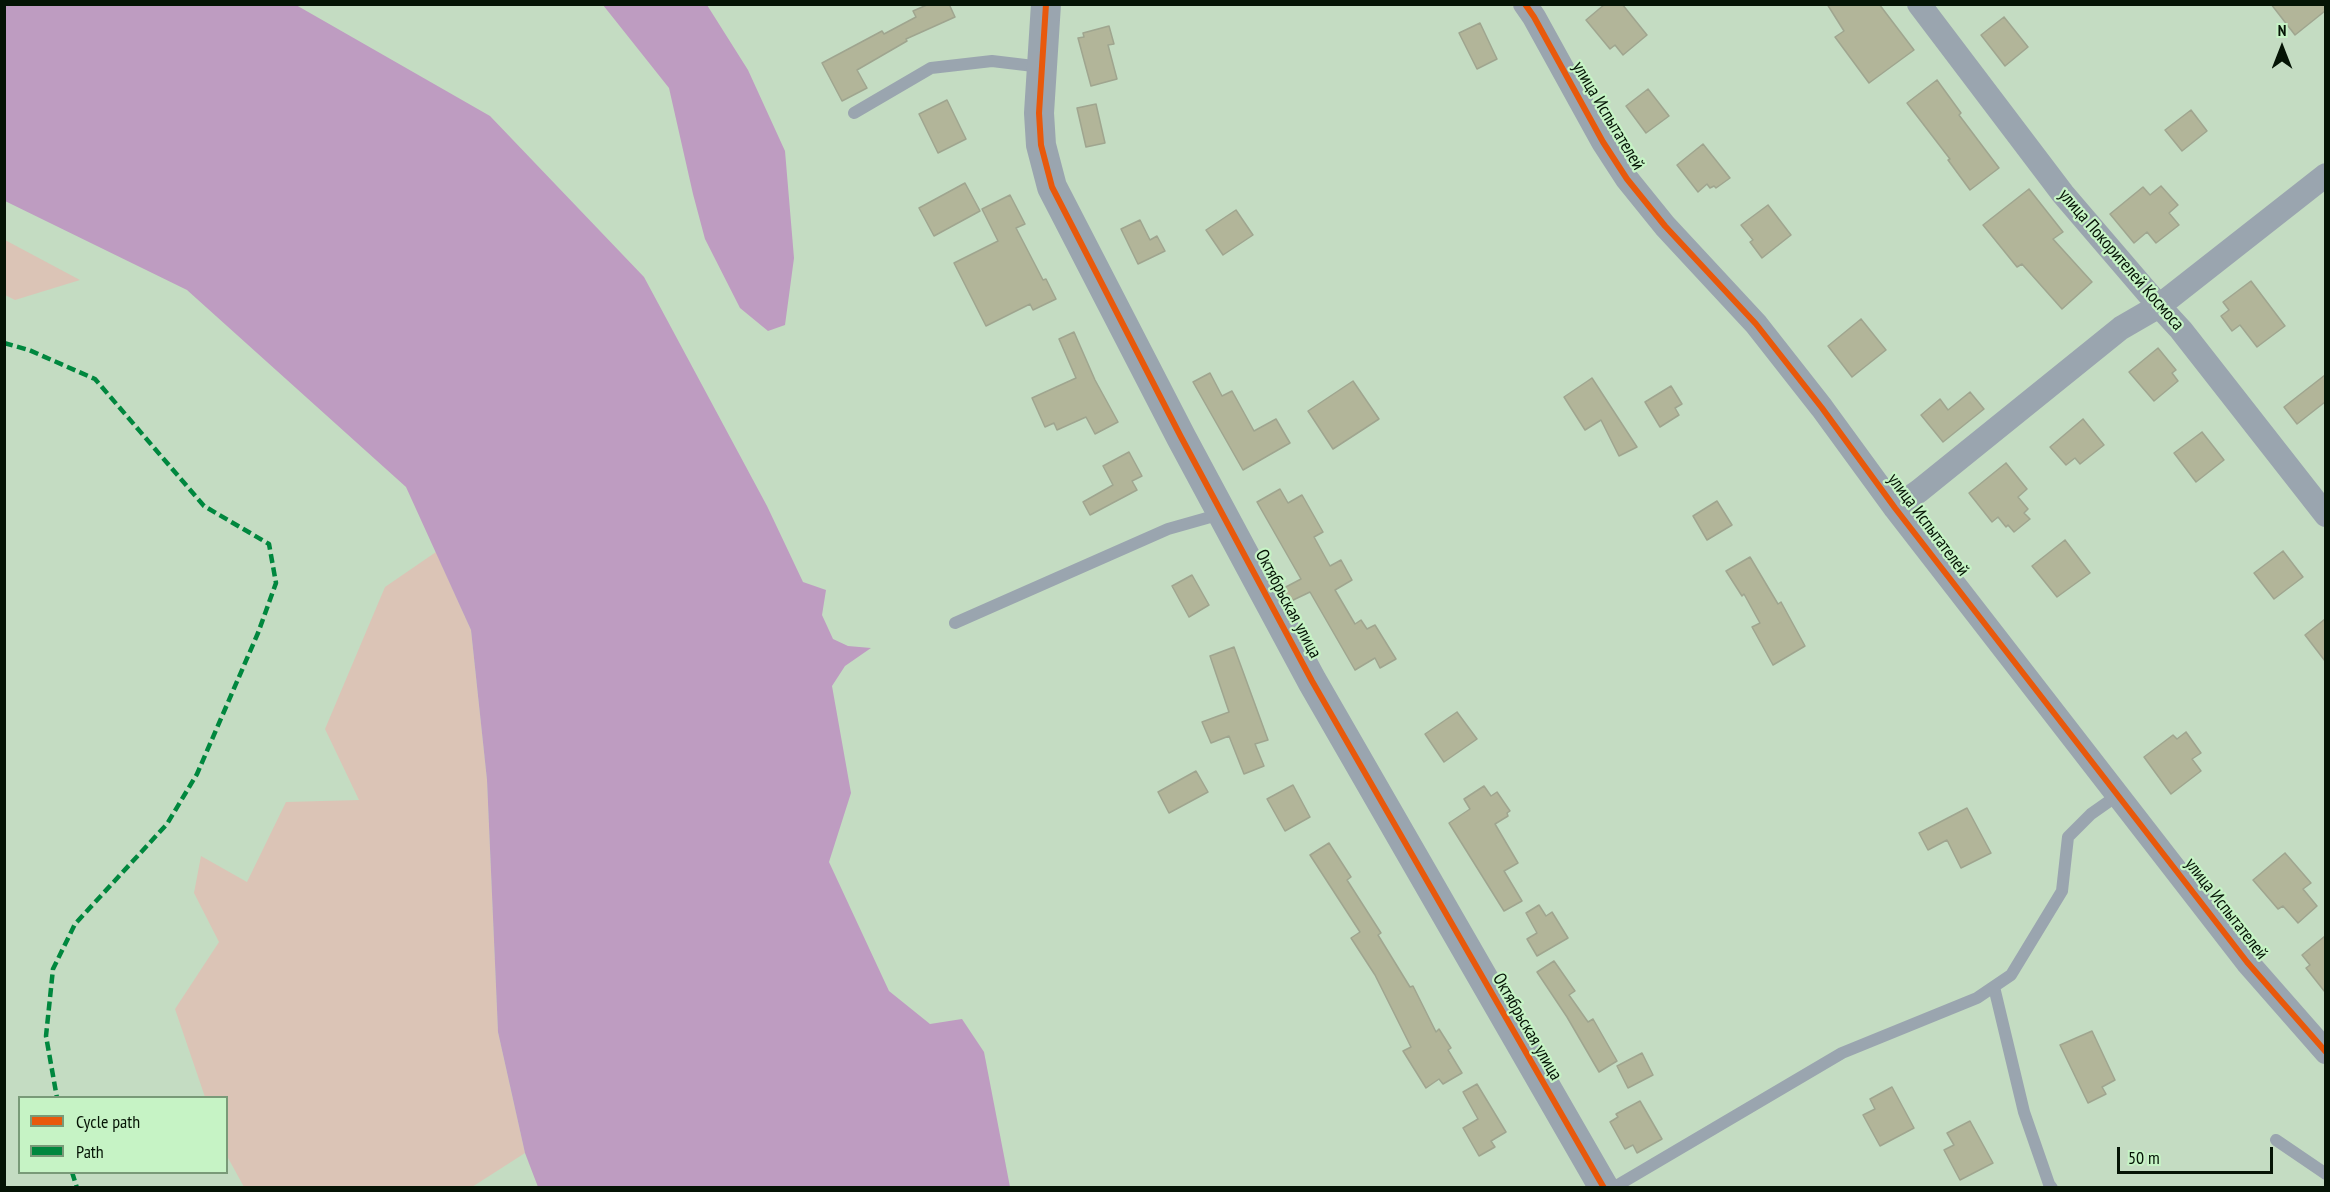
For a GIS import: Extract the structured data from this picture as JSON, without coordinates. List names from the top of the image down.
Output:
{
  "streets": {
    "street": ["улица Испытателей", "улица Покорителей Космоса", "Октябрьская улица"]
  },
  "legend": ["Cycle path", "Path"],
  "scale_bar": "50 m",
  "north": "top"
}
